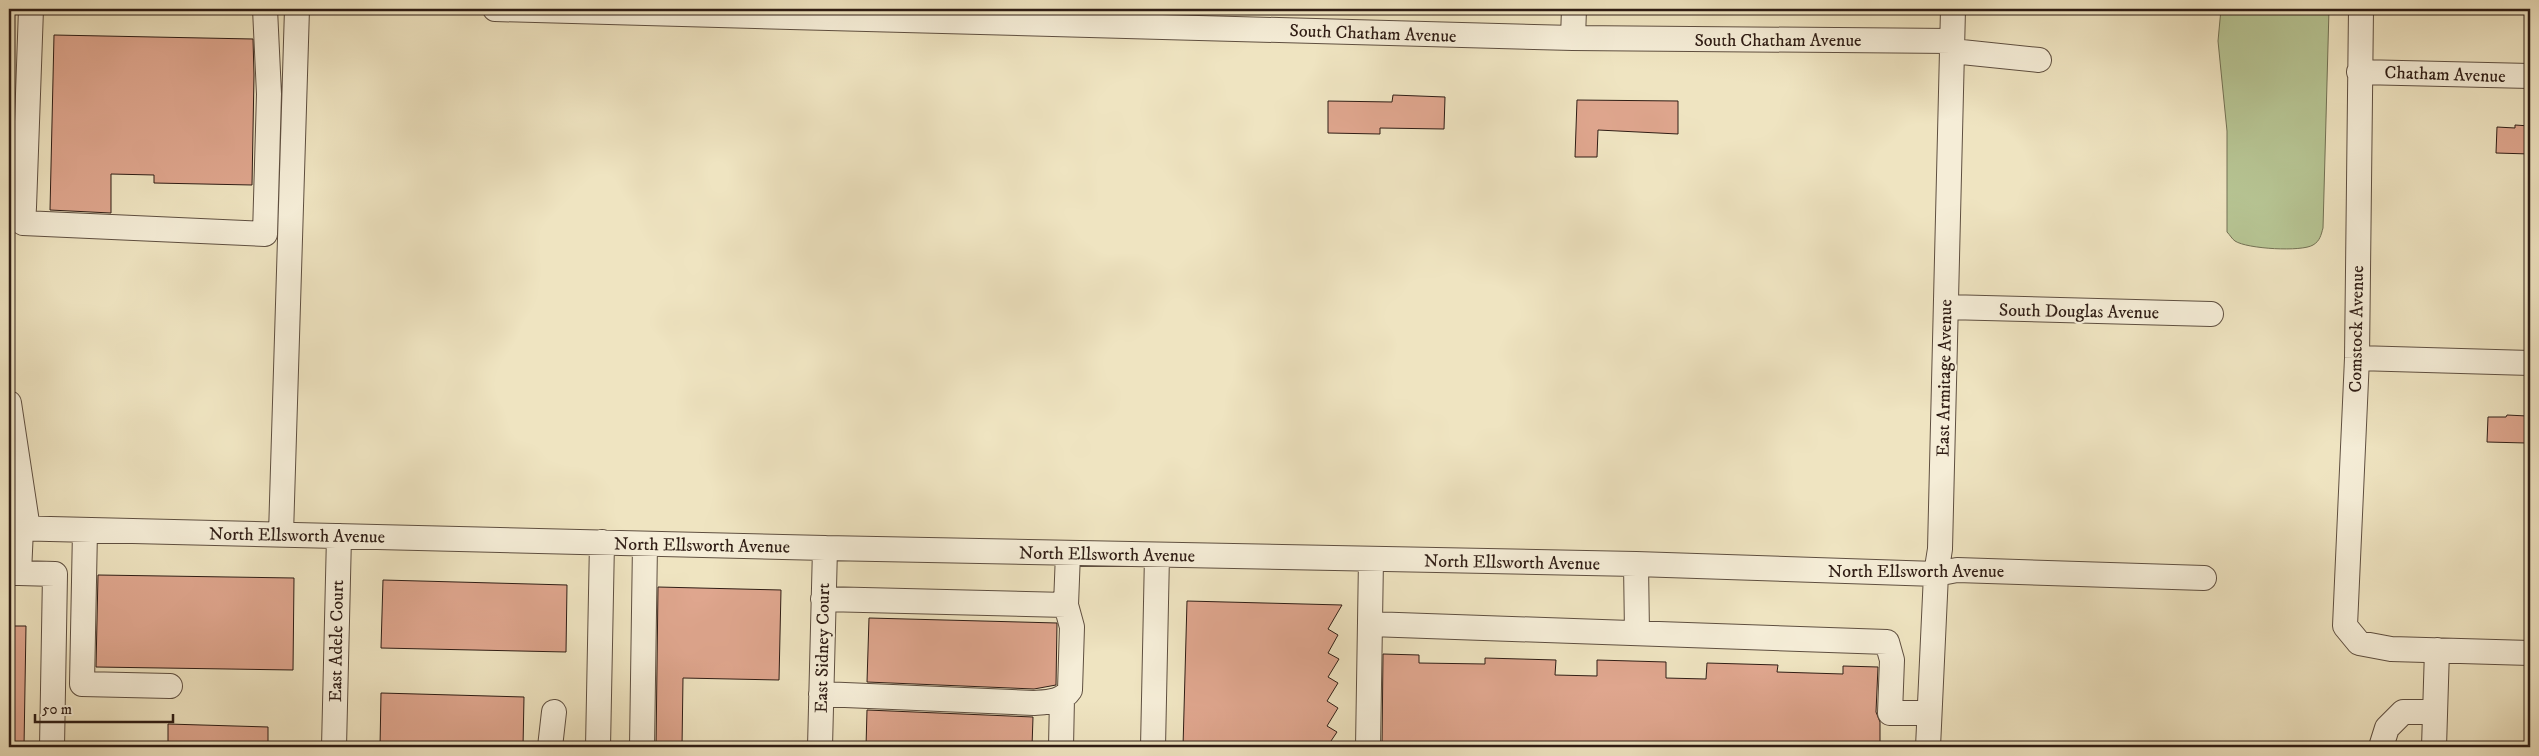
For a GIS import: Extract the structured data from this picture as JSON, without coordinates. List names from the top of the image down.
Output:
{
  "streets": {
    "street": [
      "South Chatham Avenue",
      "Chatham Avenue",
      "South Douglas Avenue",
      "Comstock Avenue",
      "East Armitage Avenue",
      "North Ellsworth Avenue",
      "East Adele Court",
      "East Sidney Court"
    ]
  },
  "crossings": [
    ["South Chatham Avenue", "East Armitage Avenue"],
    ["Chatham Avenue", "Comstock Avenue"],
    ["South Douglas Avenue", "East Armitage Avenue"],
    ["East Armitage Avenue", "North Ellsworth Avenue"],
    ["North Ellsworth Avenue", "East Adele Court"],
    ["North Ellsworth Avenue", "East Sidney Court"]
  ],
  "scale_bar": "50 m"
}
